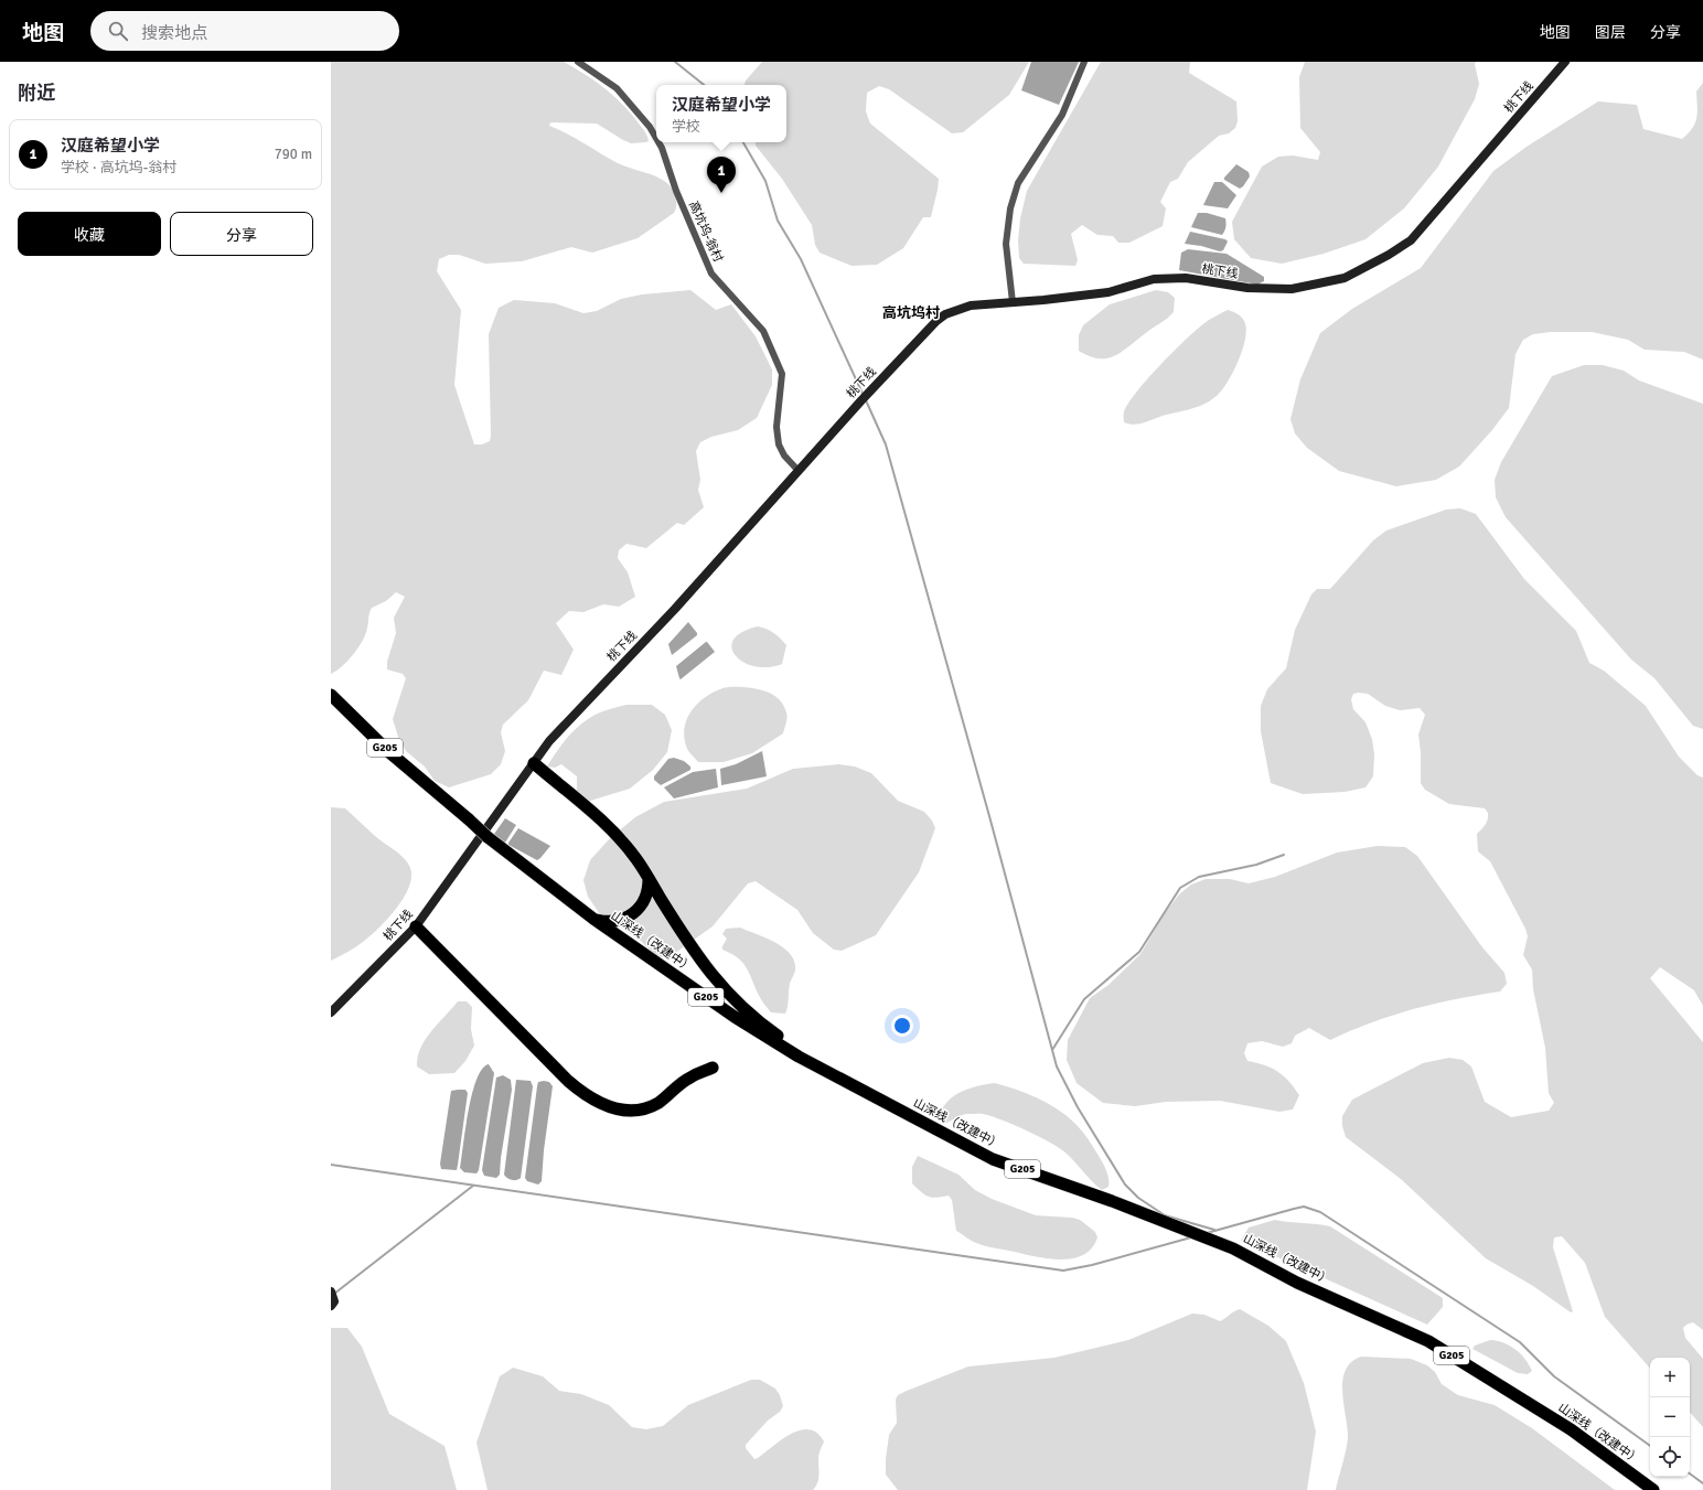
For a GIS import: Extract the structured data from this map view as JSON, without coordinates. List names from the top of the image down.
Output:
{
  "streets": {
    "highway": ["G205", "山深线（改建中）"],
    "main road": ["桃下线"],
    "street": ["高坑坞-翁村"]
  },
  "crossings": [
    ["桃下线", "高坑坞-翁村"]
  ],
  "districts": ["高坑坞村"],
  "page": {
    "header": "地图",
    "search": "搜索地点",
    "nav": ["地图", "图层", "分享"],
    "heading": "附近",
    "popup": ["汉庭希望小学", "学校"],
    "list": [
      {
        "mark": "1",
        "name": "汉庭希望小学",
        "note": "学校 · 高坑坞-翁村",
        "value": "790 m"
      }
    ],
    "pins": "1",
    "buttons": ["收藏", "分享"],
    "map_buttons": ["+", "−"]
  }
}
